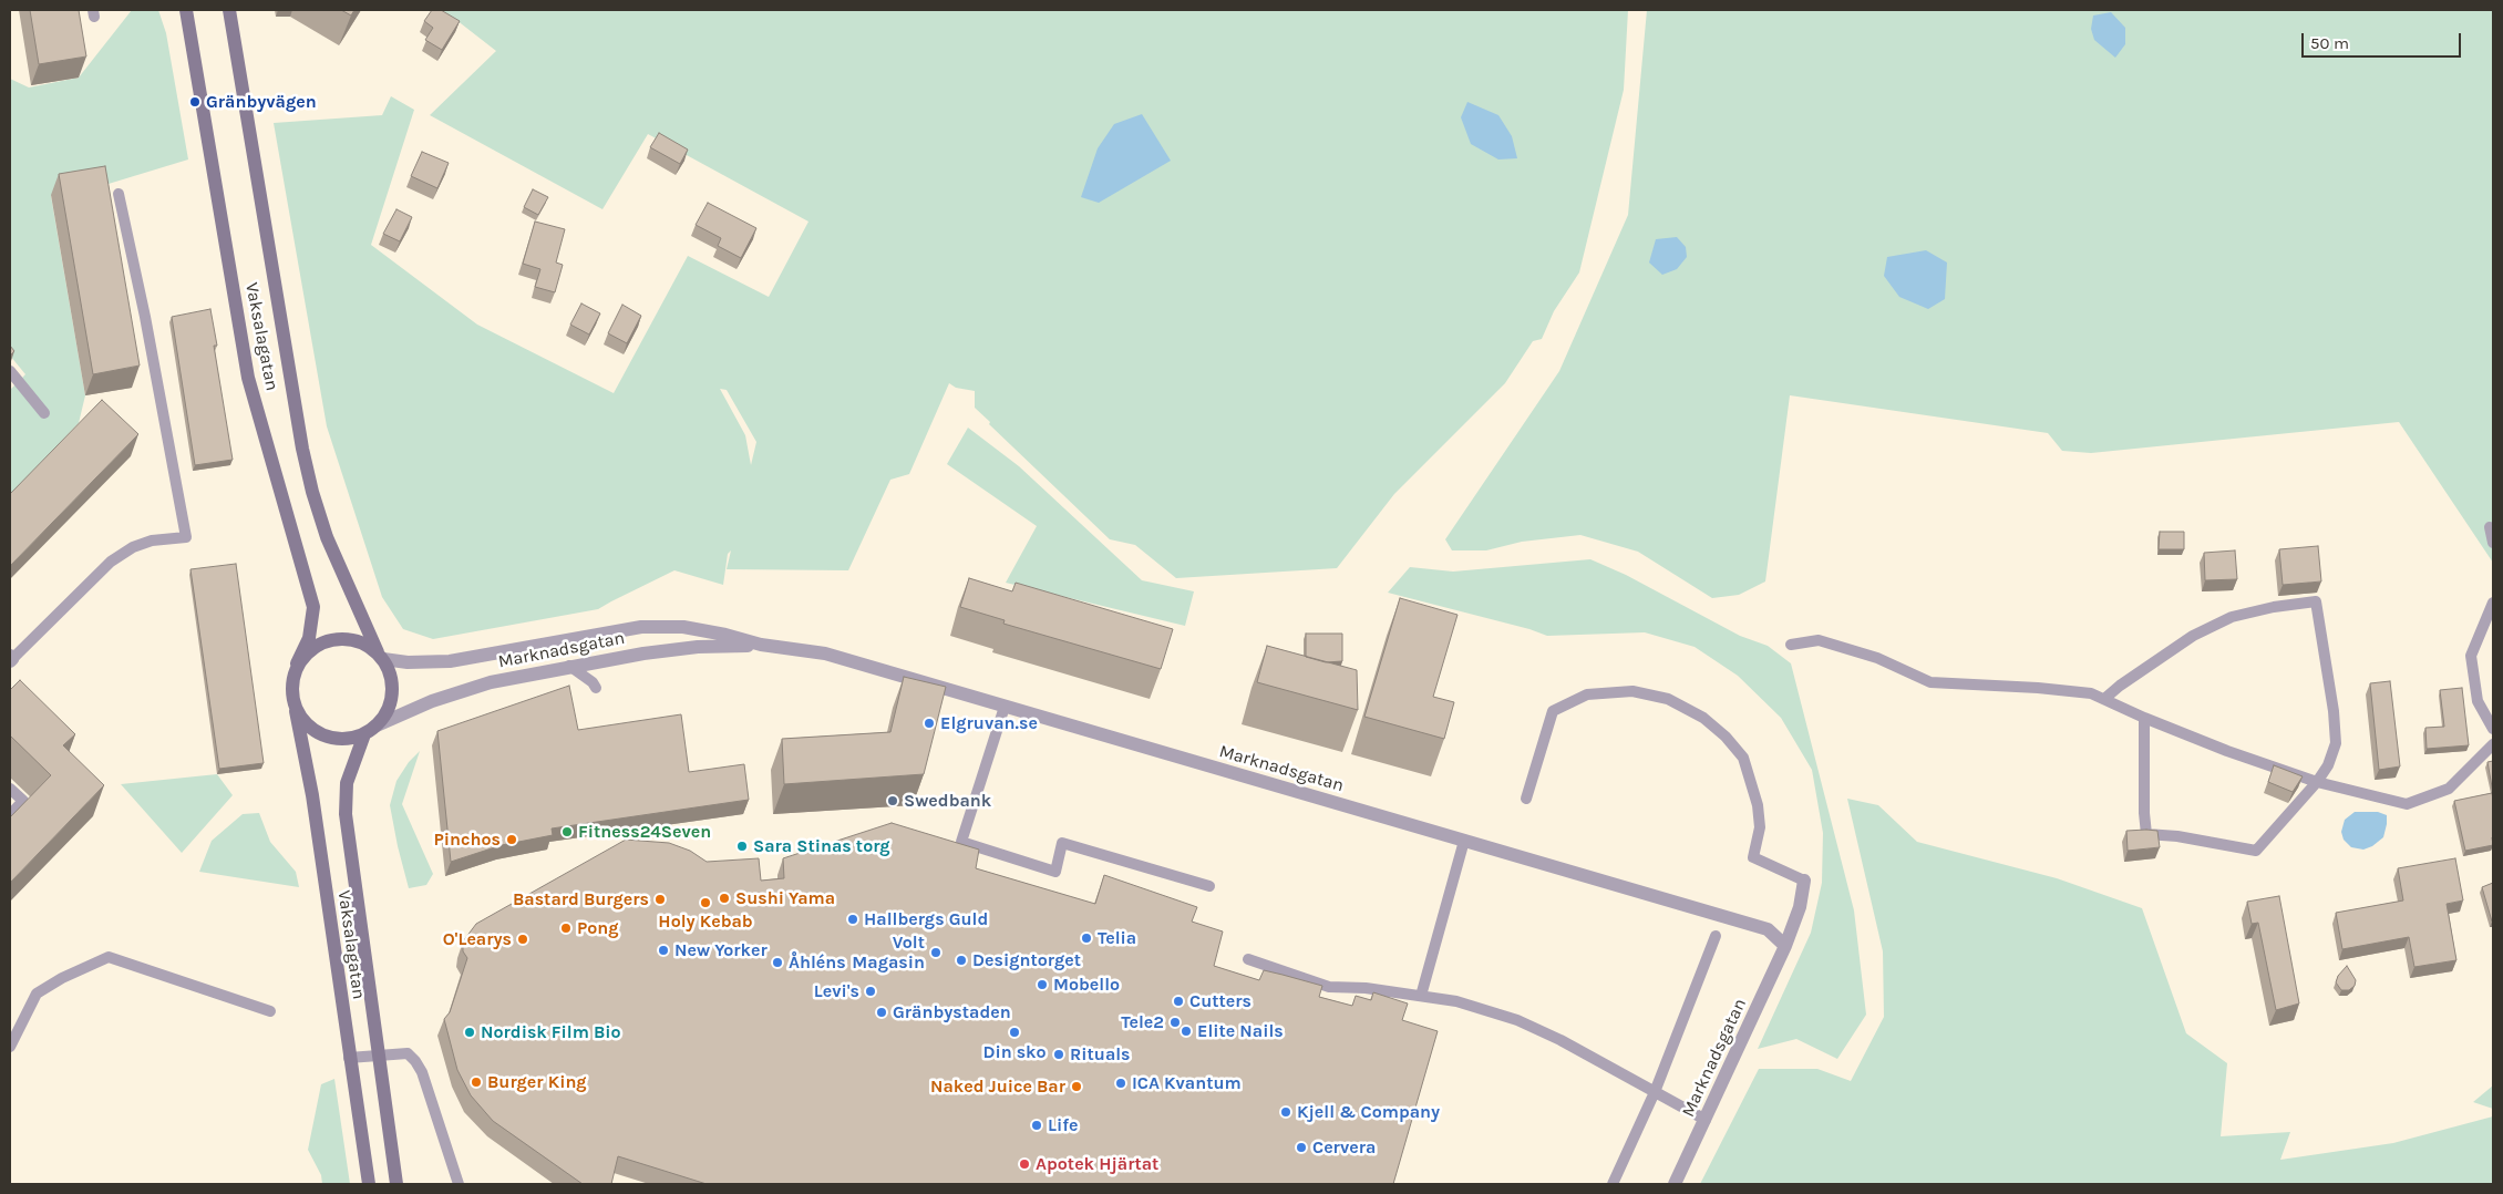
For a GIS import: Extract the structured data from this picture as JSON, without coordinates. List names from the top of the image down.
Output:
{
  "streets": {
    "main road": ["Vaksalagatan"],
    "street": ["Marknadsgatan"]
  },
  "crossings": [
    ["Vaksalagatan", "Marknadsgatan"]
  ],
  "places": [
    "Gränbyvägen",
    "Elgruvan.se",
    "Swedbank",
    "Fitness24Seven",
    "Pinchos",
    "Sara Stinas torg",
    "Sushi Yama",
    "Bastard Burgers",
    "Holy Kebab",
    "Hallbergs Guld",
    "Pong",
    "Telia",
    "O'Learys",
    "New Yorker",
    "Volt Magasin",
    "Designtorget",
    "Åhléns",
    "Mobello",
    "Levi's",
    "Cutters",
    "Gränbystaden",
    "Tele2",
    "Elite Nails",
    "Nordisk Film Bio",
    "Din sko",
    "Rituals",
    "Burger King",
    "ICA Kvantum",
    "Naked Juice Bar",
    "Kjell & Company",
    "Life",
    "Cervera",
    "Apotek Hjärtat"
  ],
  "scale_bar": "50 m"
}
